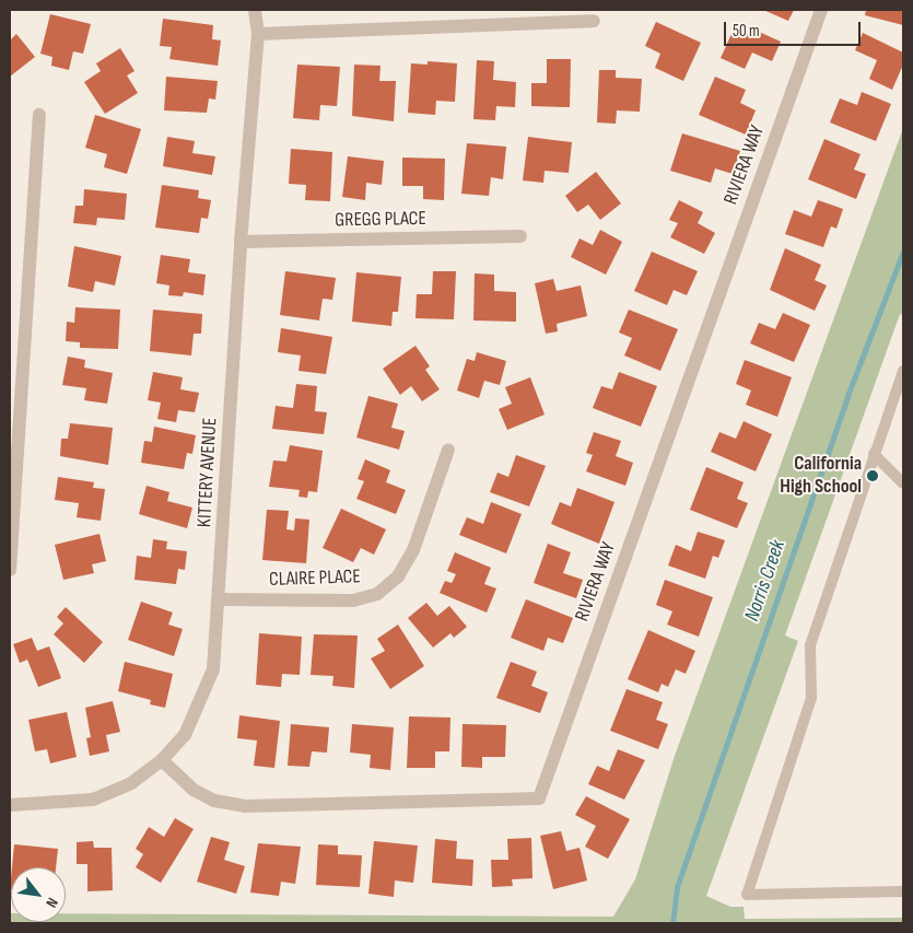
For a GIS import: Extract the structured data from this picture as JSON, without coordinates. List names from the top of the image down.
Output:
{
  "streets": {
    "street": [
      "RIVIERA WAY",
      "GREGG PLACE",
      "KITTERY AVENUE",
      "CLAIRE PLACE"
    ]
  },
  "crossings": [
    ["RIVIERA WAY", "KITTERY AVENUE"],
    ["GREGG PLACE", "KITTERY AVENUE"],
    ["KITTERY AVENUE", "CLAIRE PLACE"]
  ],
  "water": ["Norris Creek"],
  "places": ["California High School"],
  "scale_bar": "50 m",
  "north": "bottom right"
}
